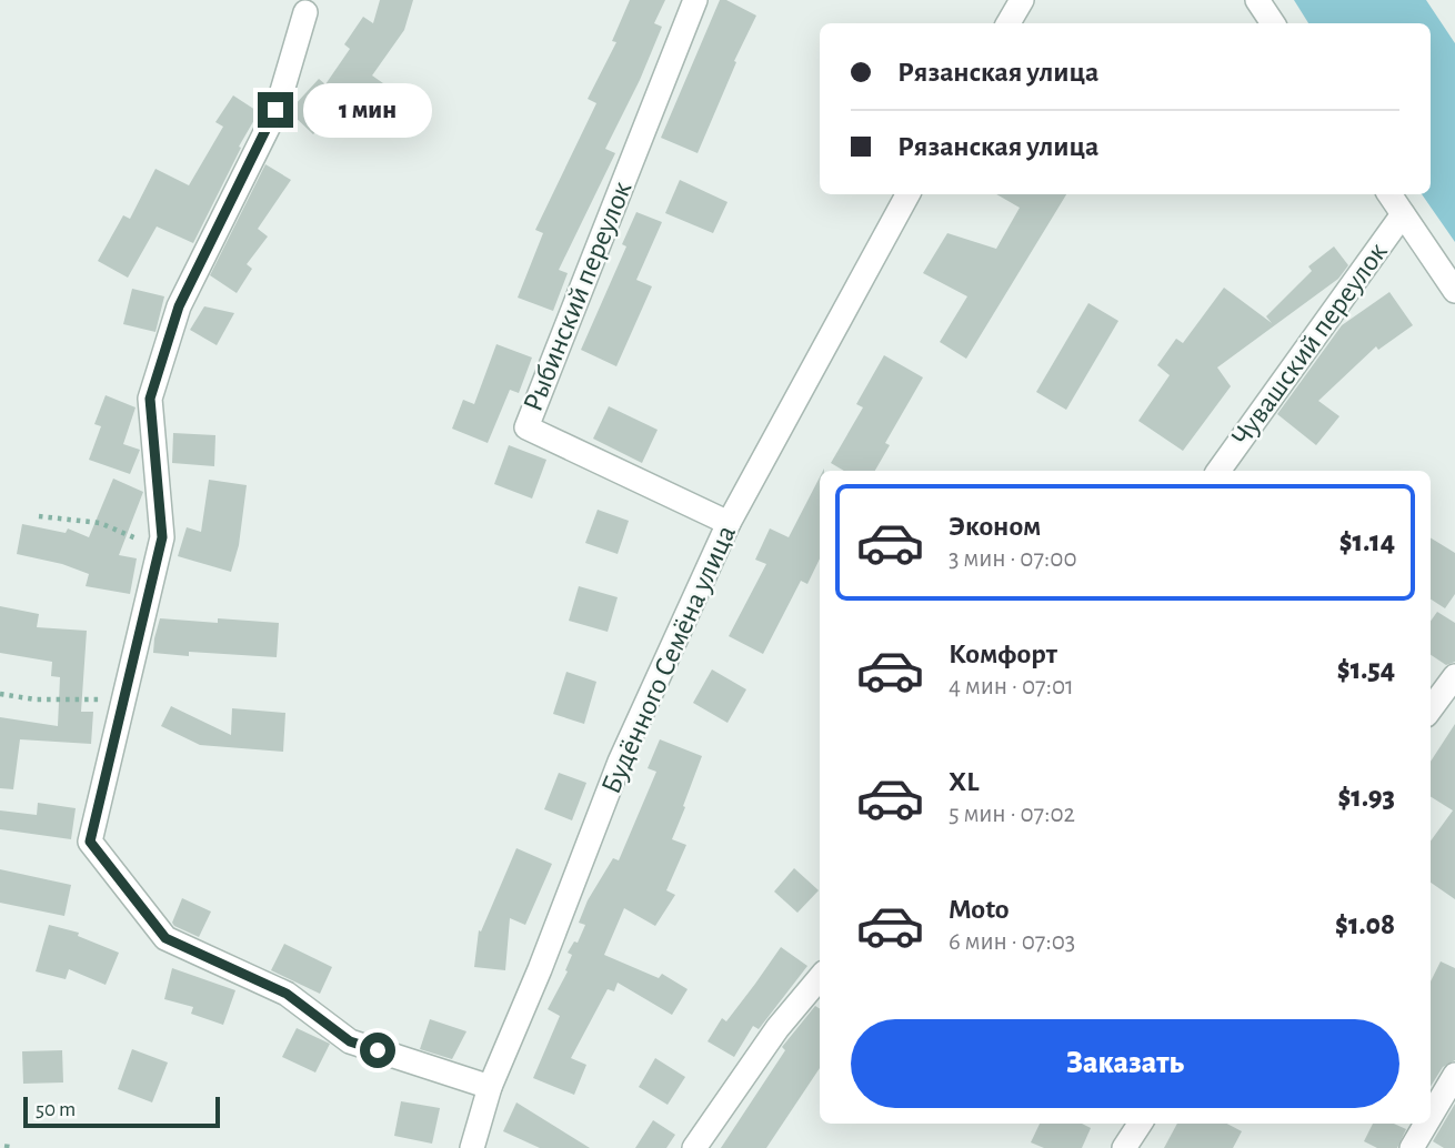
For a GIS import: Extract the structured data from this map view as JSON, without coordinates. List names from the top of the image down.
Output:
{
  "streets": {
    "street": ["Рыбинский переулок", "Чувашский переулок", "Будённого Семёна улица"]
  },
  "crossings": [
    ["Рыбинский переулок", "Будённого Семёна улица"]
  ],
  "scale_bar": "50 m",
  "page": {
    "banner": ["Рязанская улица", "Рязанская улица"],
    "bubble": "1 мин",
    "list": [
      {
        "name": "Эконом",
        "note": "3 мин · 07:00",
        "value": "$1.14"
      },
      {
        "name": "Комфорт",
        "note": "4 мин · 07:01",
        "value": "$1.54"
      },
      {
        "name": "XL",
        "note": "5 мин · 07:02",
        "value": "$1.93"
      },
      {
        "name": "Moto",
        "note": "6 мин · 07:03",
        "value": "$1.08"
      }
    ],
    "buttons": "Заказать",
    "scale": "50 m"
  }
}
